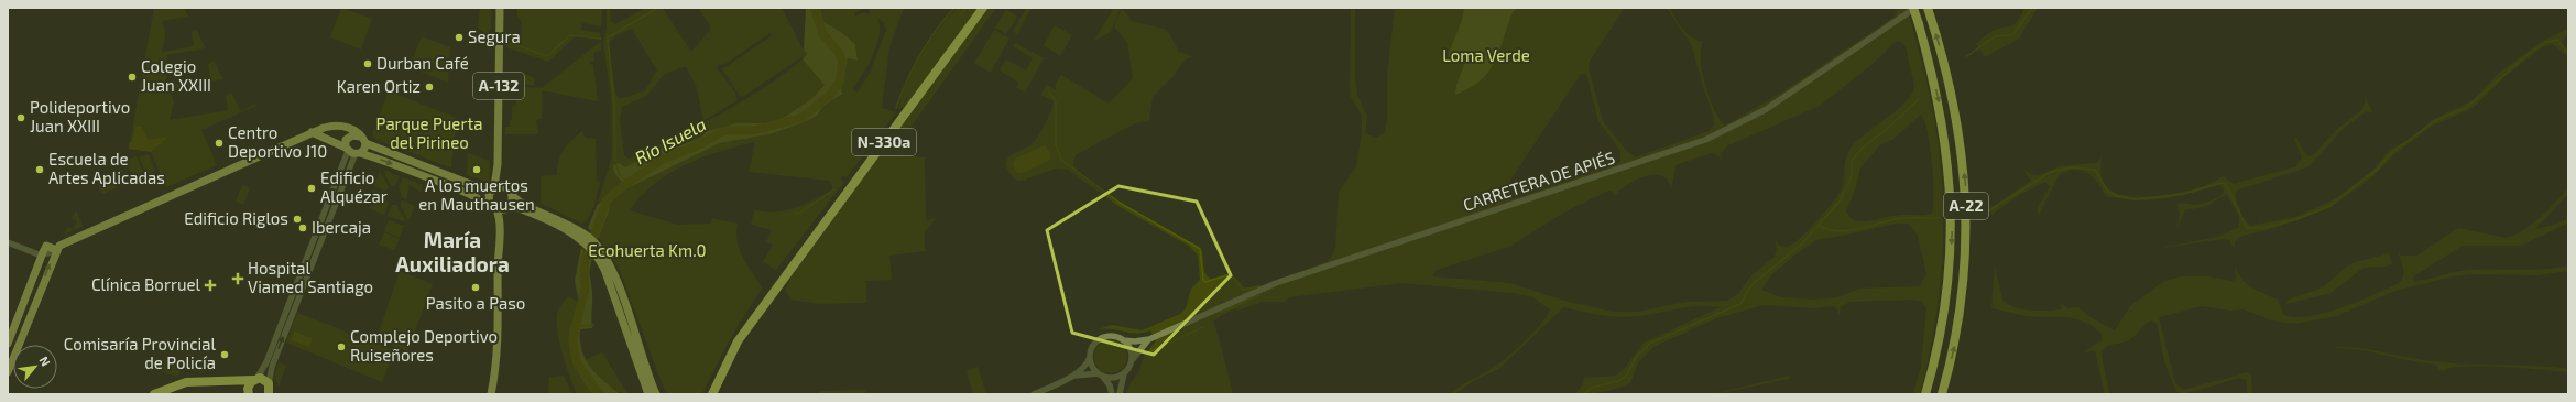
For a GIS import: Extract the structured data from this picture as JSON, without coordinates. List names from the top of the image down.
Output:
{
  "streets": {
    "highway": ["N-330a", "A-22"],
    "main road": ["A-132"],
    "street": ["CARRETERA DE APIÉS"]
  },
  "crossings": [
    ["CARRETERA DE APIÉS", "A-22"]
  ],
  "districts": ["María Auxiliadora"],
  "water": ["Río Isuela"],
  "parks": ["Loma Verde", "Parque Puerta del Pirineo", "Ecohuerta Km.0"],
  "places": {
    "other": [
      "Segura",
      "Durban Café",
      "Colegio Juan XXIII",
      "Karen Ortiz",
      "Polideportivo Juan XXIII",
      "Centro Deportivo J10",
      "Escuela de Artes Aplicadas",
      "A los muertos en Mauthausen",
      "Edificio Alquézar",
      "Edificio Riglos",
      "Ibercaja",
      "Pasito a Paso",
      "Complejo Deportivo Ruiseñores",
      "Comisaría Provincial de Policía"
    ],
    "health": ["Hospital Viamed Santiago", "Clínica Borruel"]
  },
  "north": "top right"
}
